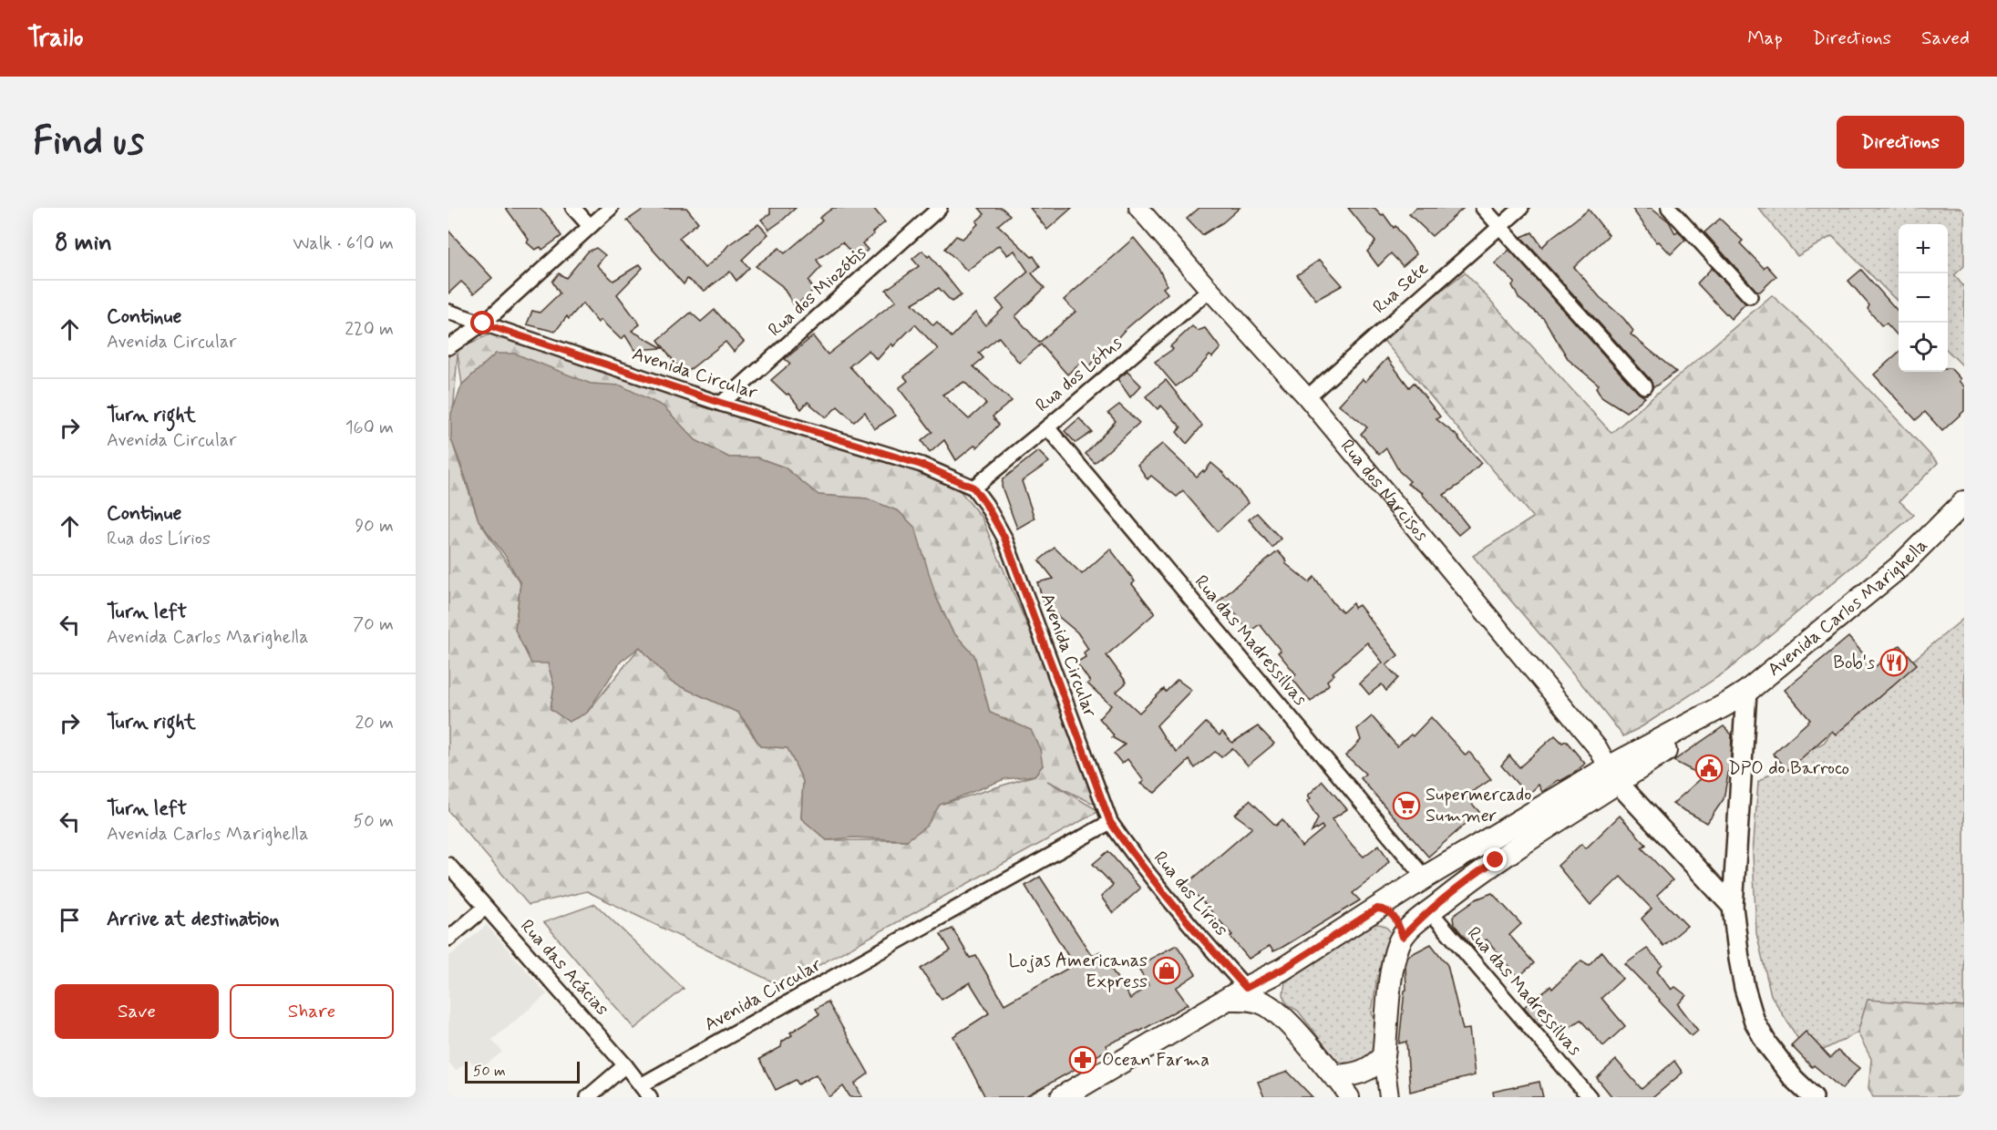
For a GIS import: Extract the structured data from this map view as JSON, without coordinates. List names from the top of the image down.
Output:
{
  "streets": {
    "main road": ["Avenida Carlos Marighella"],
    "street": [
      "Rua Sete",
      "Rua dos Miozótis",
      "Avenida Circular",
      "Rua dos Lótus",
      "Rua dos Narcisos",
      "Rua das Madressilvas",
      "Rua dos Lírios",
      "Rua das Acácias"
    ]
  },
  "crossings": [
    ["Rua Sete", "Rua dos Narcisos"],
    ["Rua dos Miozótis", "Avenida Circular"],
    ["Avenida Circular", "Rua dos Lótus"],
    ["Avenida Circular", "Rua dos Lírios"],
    ["Avenida Circular", "Rua das Acácias"],
    ["Rua dos Lótus", "Rua dos Narcisos"],
    ["Rua dos Lótus", "Rua das Madressilvas"],
    ["Rua dos Narcisos", "Avenida Carlos Marighella"],
    ["Avenida Carlos Marighella", "Rua das Madressilvas"],
    ["Avenida Carlos Marighella", "Rua dos Lírios"]
  ],
  "places": {
    "restaurant": ["Bob's"],
    "public building": ["DPO do Barroco"],
    "supermarket": ["Supermercado Summer"],
    "shop": ["Lojas Americanas Express"],
    "pharmacy": ["Ocean Farma"]
  },
  "scale_bar": "50 m",
  "page": {
    "header": "Trailo",
    "nav": ["Map", "Directions", "Saved"],
    "buttons": [
      "Directions",
      ["Save", "Share"]
    ],
    "title": "Find us",
    "heading": ["8 min", "Walk · 610 m"],
    "map_buttons": ["+", "−"],
    "list": [
      ["Continue", "Avenida Circular", "220 m"],
      ["Turn right", "Avenida Circular", "160 m"],
      ["Continue", "Rua dos Lírios", "90 m"],
      ["Turn left", "Avenida Carlos Marighella", "70 m"],
      ["Turn right", "20 m"],
      ["Turn left", "Avenida Carlos Marighella", "50 m"],
      "Arrive at destination"
    ],
    "scale": "50 m"
  }
}
